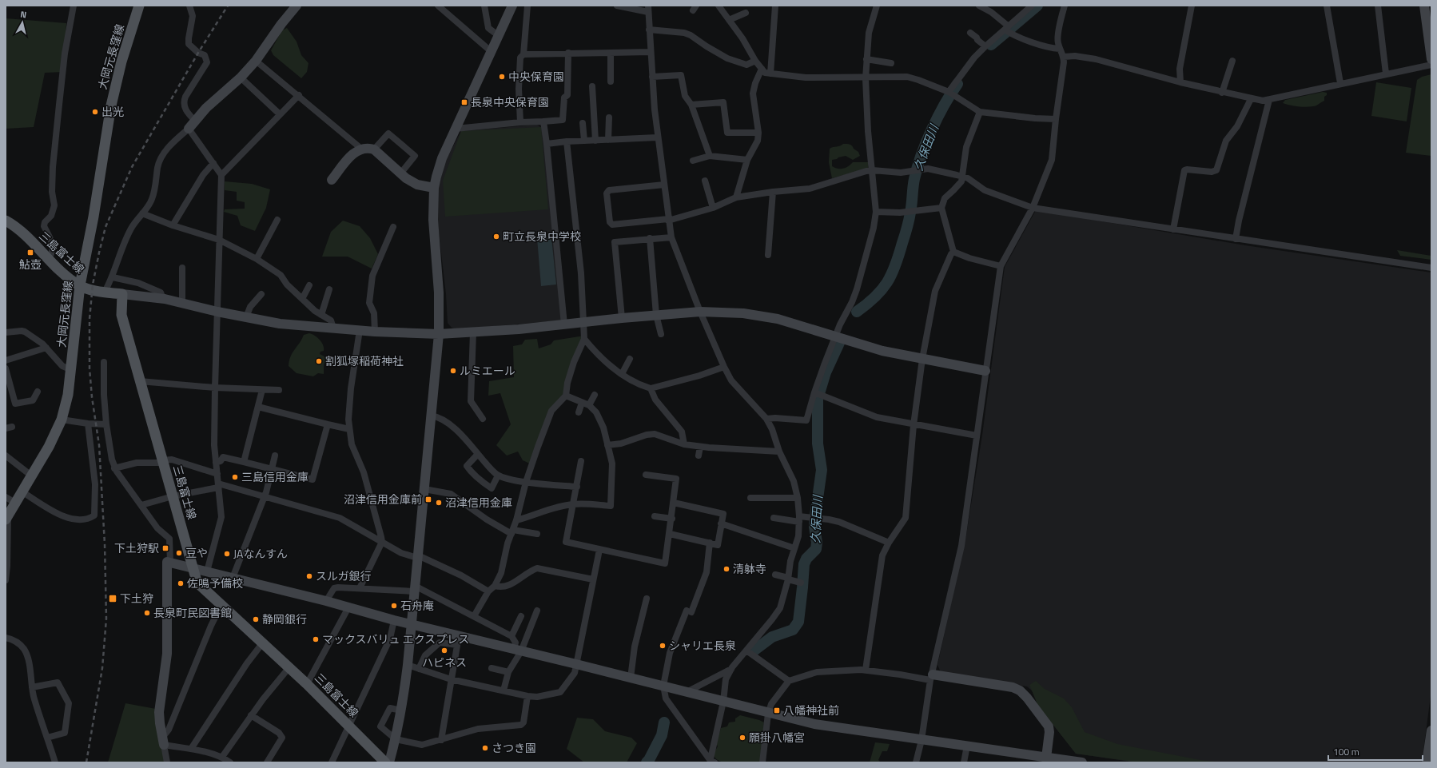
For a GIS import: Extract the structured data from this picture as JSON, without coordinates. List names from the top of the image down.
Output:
{
  "streets": {
    "main road": ["大岡元長窪線", "三島富士線"]
  },
  "crossings": [
    ["大岡元長窪線", "三島富士線"]
  ],
  "water": ["久保田川"],
  "places": {
    "other": [
      "中央保育園",
      "出光",
      "町立長泉中学校",
      "割狐塚稲荷神社",
      "ルミエール",
      "三島信用金庫",
      "沼津信用金庫",
      "豆や",
      "JAなんすん",
      "清躰寺",
      "スルガ銀行",
      "佐鳴予備校",
      "石舟庵",
      "長泉町民図書館",
      "静岡銀行",
      "マックスバリュ エクスプレス",
      "シャリエ長泉",
      "ハピネス",
      "願掛八幡宮",
      "さつき園"
    ],
    "transit": [
      "長泉中央保育園",
      "鮎壺",
      "沼津信用金庫前",
      "下土狩駅",
      "下土狩",
      "八幡神社前"
    ]
  },
  "scale_bar": "100 m",
  "north": "top"
}
